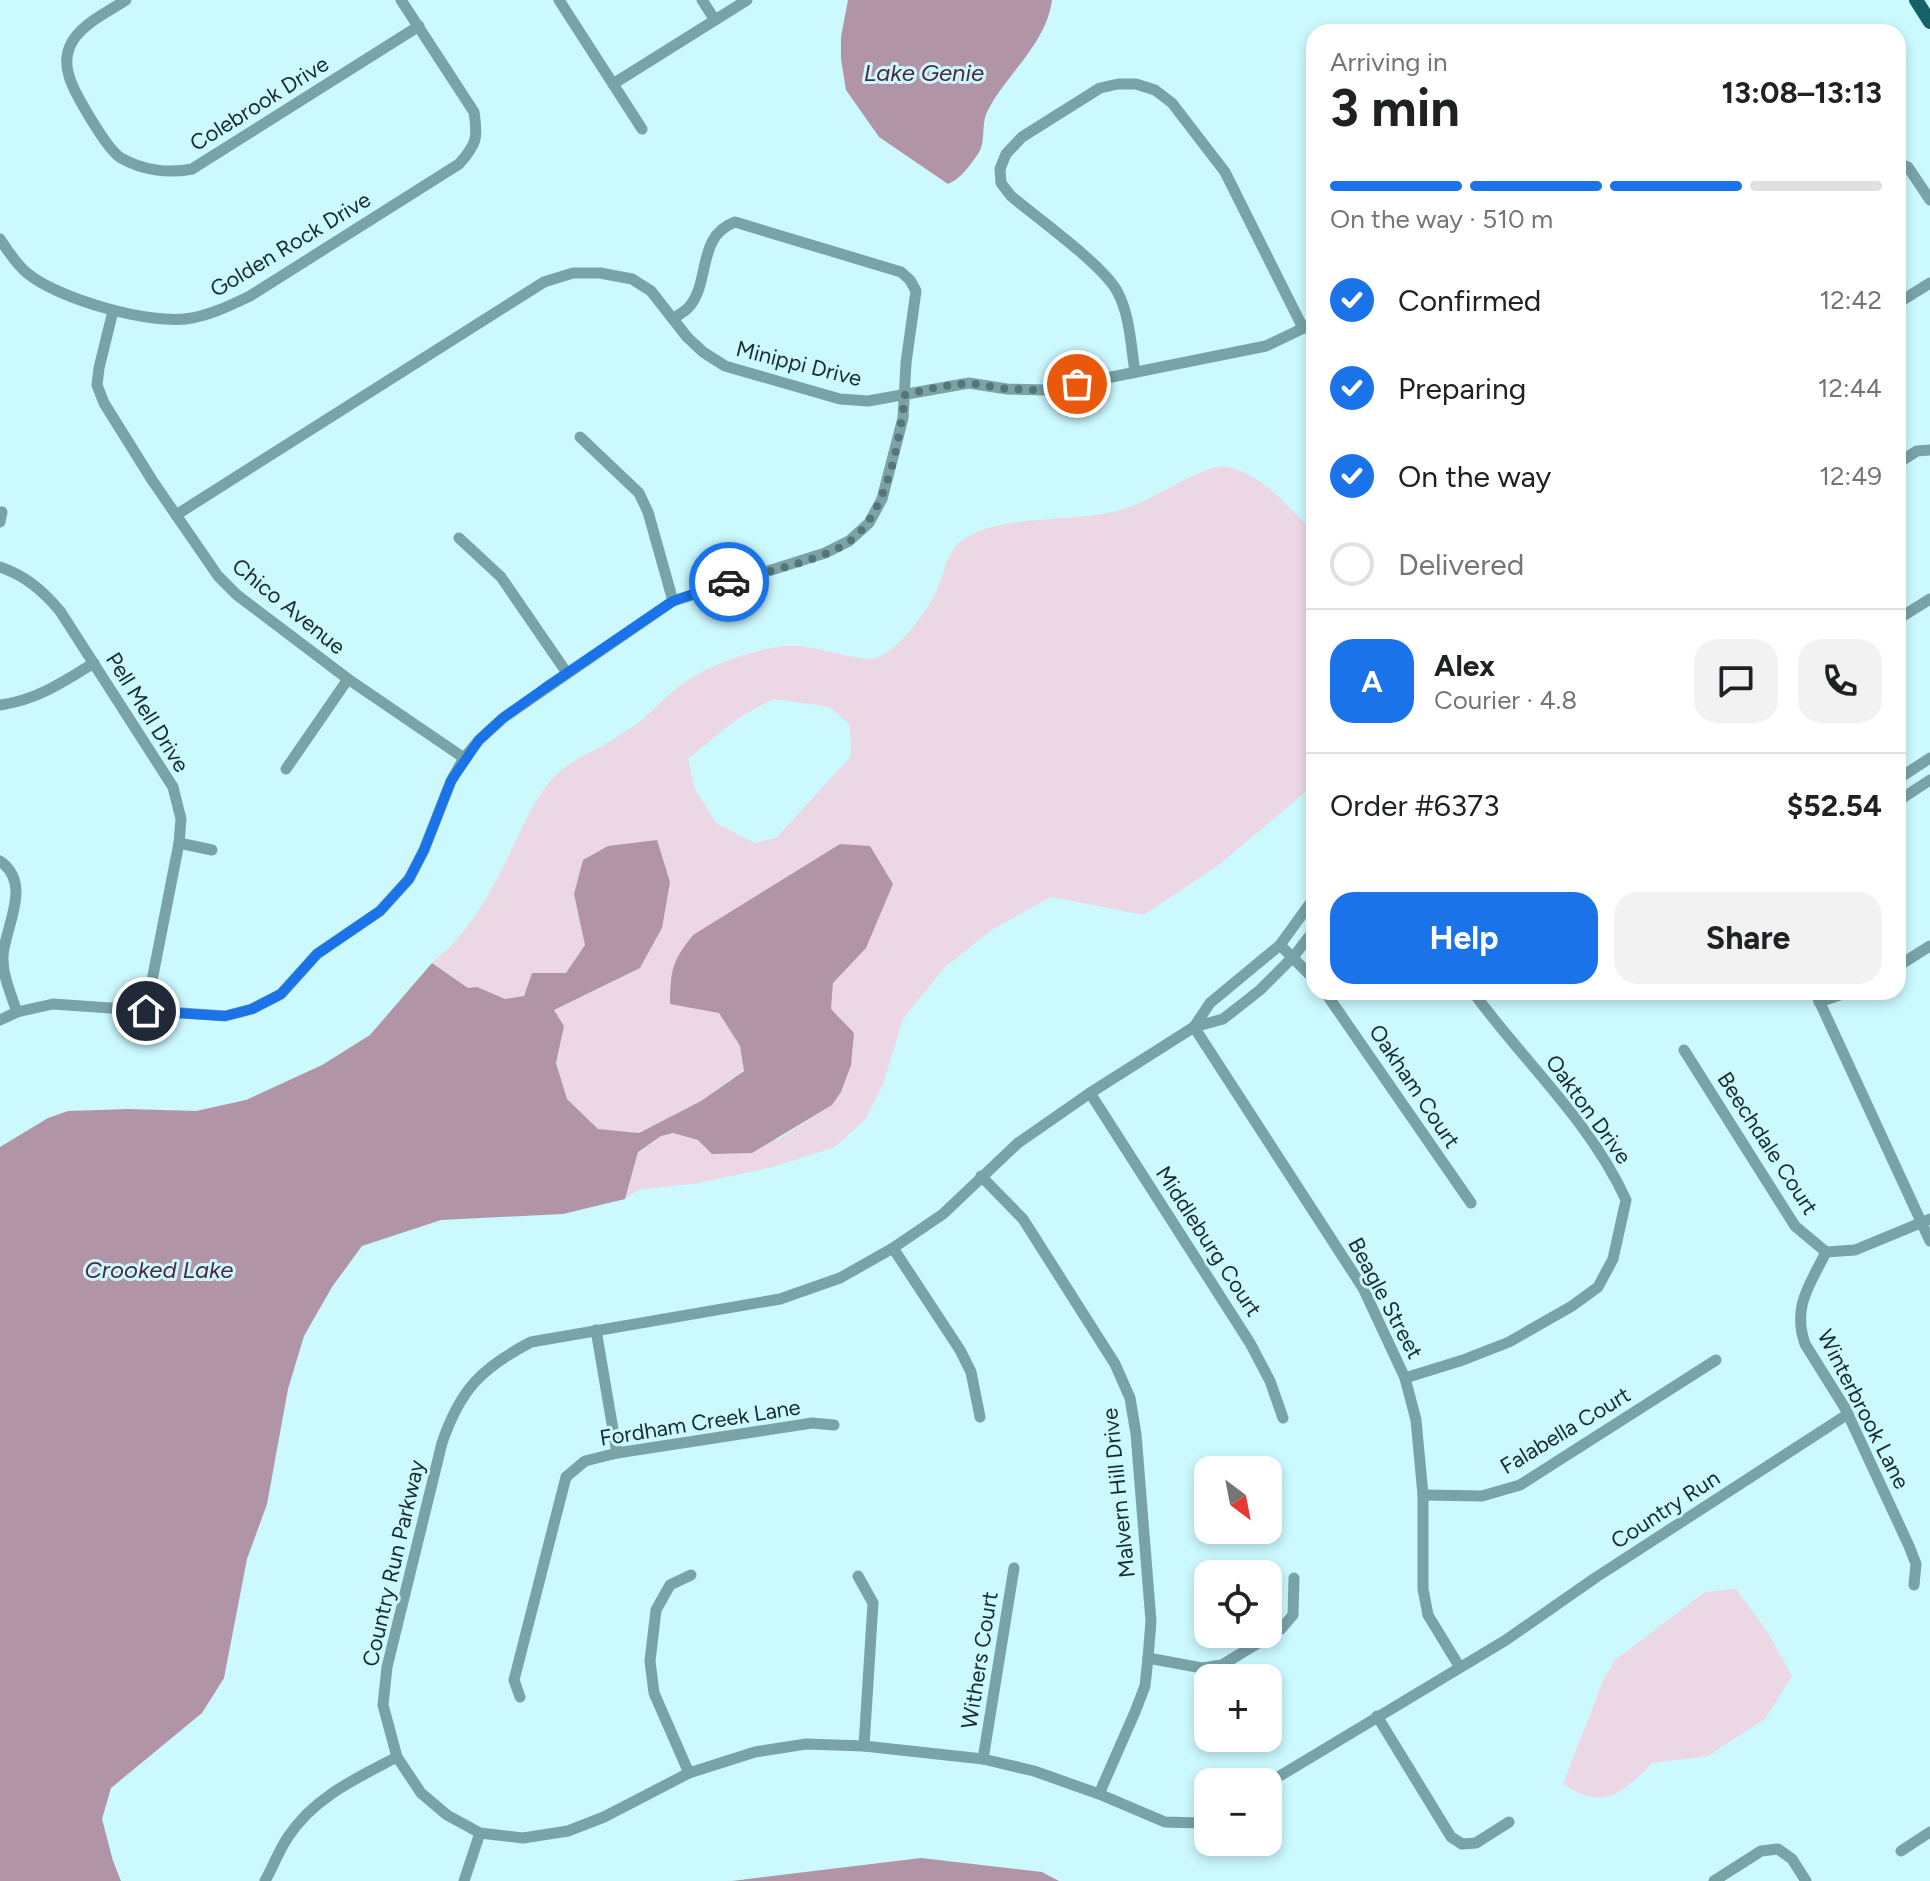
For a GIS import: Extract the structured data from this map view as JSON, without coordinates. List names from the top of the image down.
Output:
{
  "streets": {
    "street": [
      "Colebrook Drive",
      "Golden Rock Drive",
      "Minippi Drive",
      "Chico Avenue",
      "Pell Mell Drive",
      "Oakham Court",
      "Oakton Drive",
      "Beechdale Court",
      "Middleburg Court",
      "Beagle Street",
      "Winterbrook Lane",
      "Fordham Creek Lane",
      "Falabella Court",
      "Malvern Hill Drive",
      "Country Run",
      "Country Run Parkway",
      "Withers Court"
    ]
  },
  "crossings": [
    ["Colebrook Drive", "Golden Rock Drive"],
    ["Golden Rock Drive", "Chico Avenue"],
    ["Minippi Drive", "Chico Avenue"],
    ["Oakton Drive", "Beagle Street"],
    ["Beechdale Court", "Winterbrook Lane"],
    ["Middleburg Court", "Country Run Parkway"],
    ["Beagle Street", "Falabella Court"],
    ["Beagle Street", "Country Run"],
    ["Beagle Street", "Country Run Parkway"],
    ["Winterbrook Lane", "Country Run"],
    ["Malvern Hill Drive", "Country Run Parkway"],
    ["Country Run Parkway", "Withers Court"]
  ],
  "water": ["Lake Genie", "Crooked Lake"],
  "north": "bottom right",
  "page": {
    "heading": ["3 min", "Arriving in", "13:08–13:13"],
    "panel": [
      "Alex",
      "Courier · 4.8",
      "Order #6373",
      "$52.54"
    ],
    "bar": "On the way · 510 m",
    "list": [
      ["Confirmed", "12:42"],
      ["Preparing", "12:44"],
      ["On the way", "12:49"],
      "Delivered"
    ],
    "round": "A",
    "buttons": ["Help", "Share"],
    "map_buttons": ["+", "−"]
  }
}
